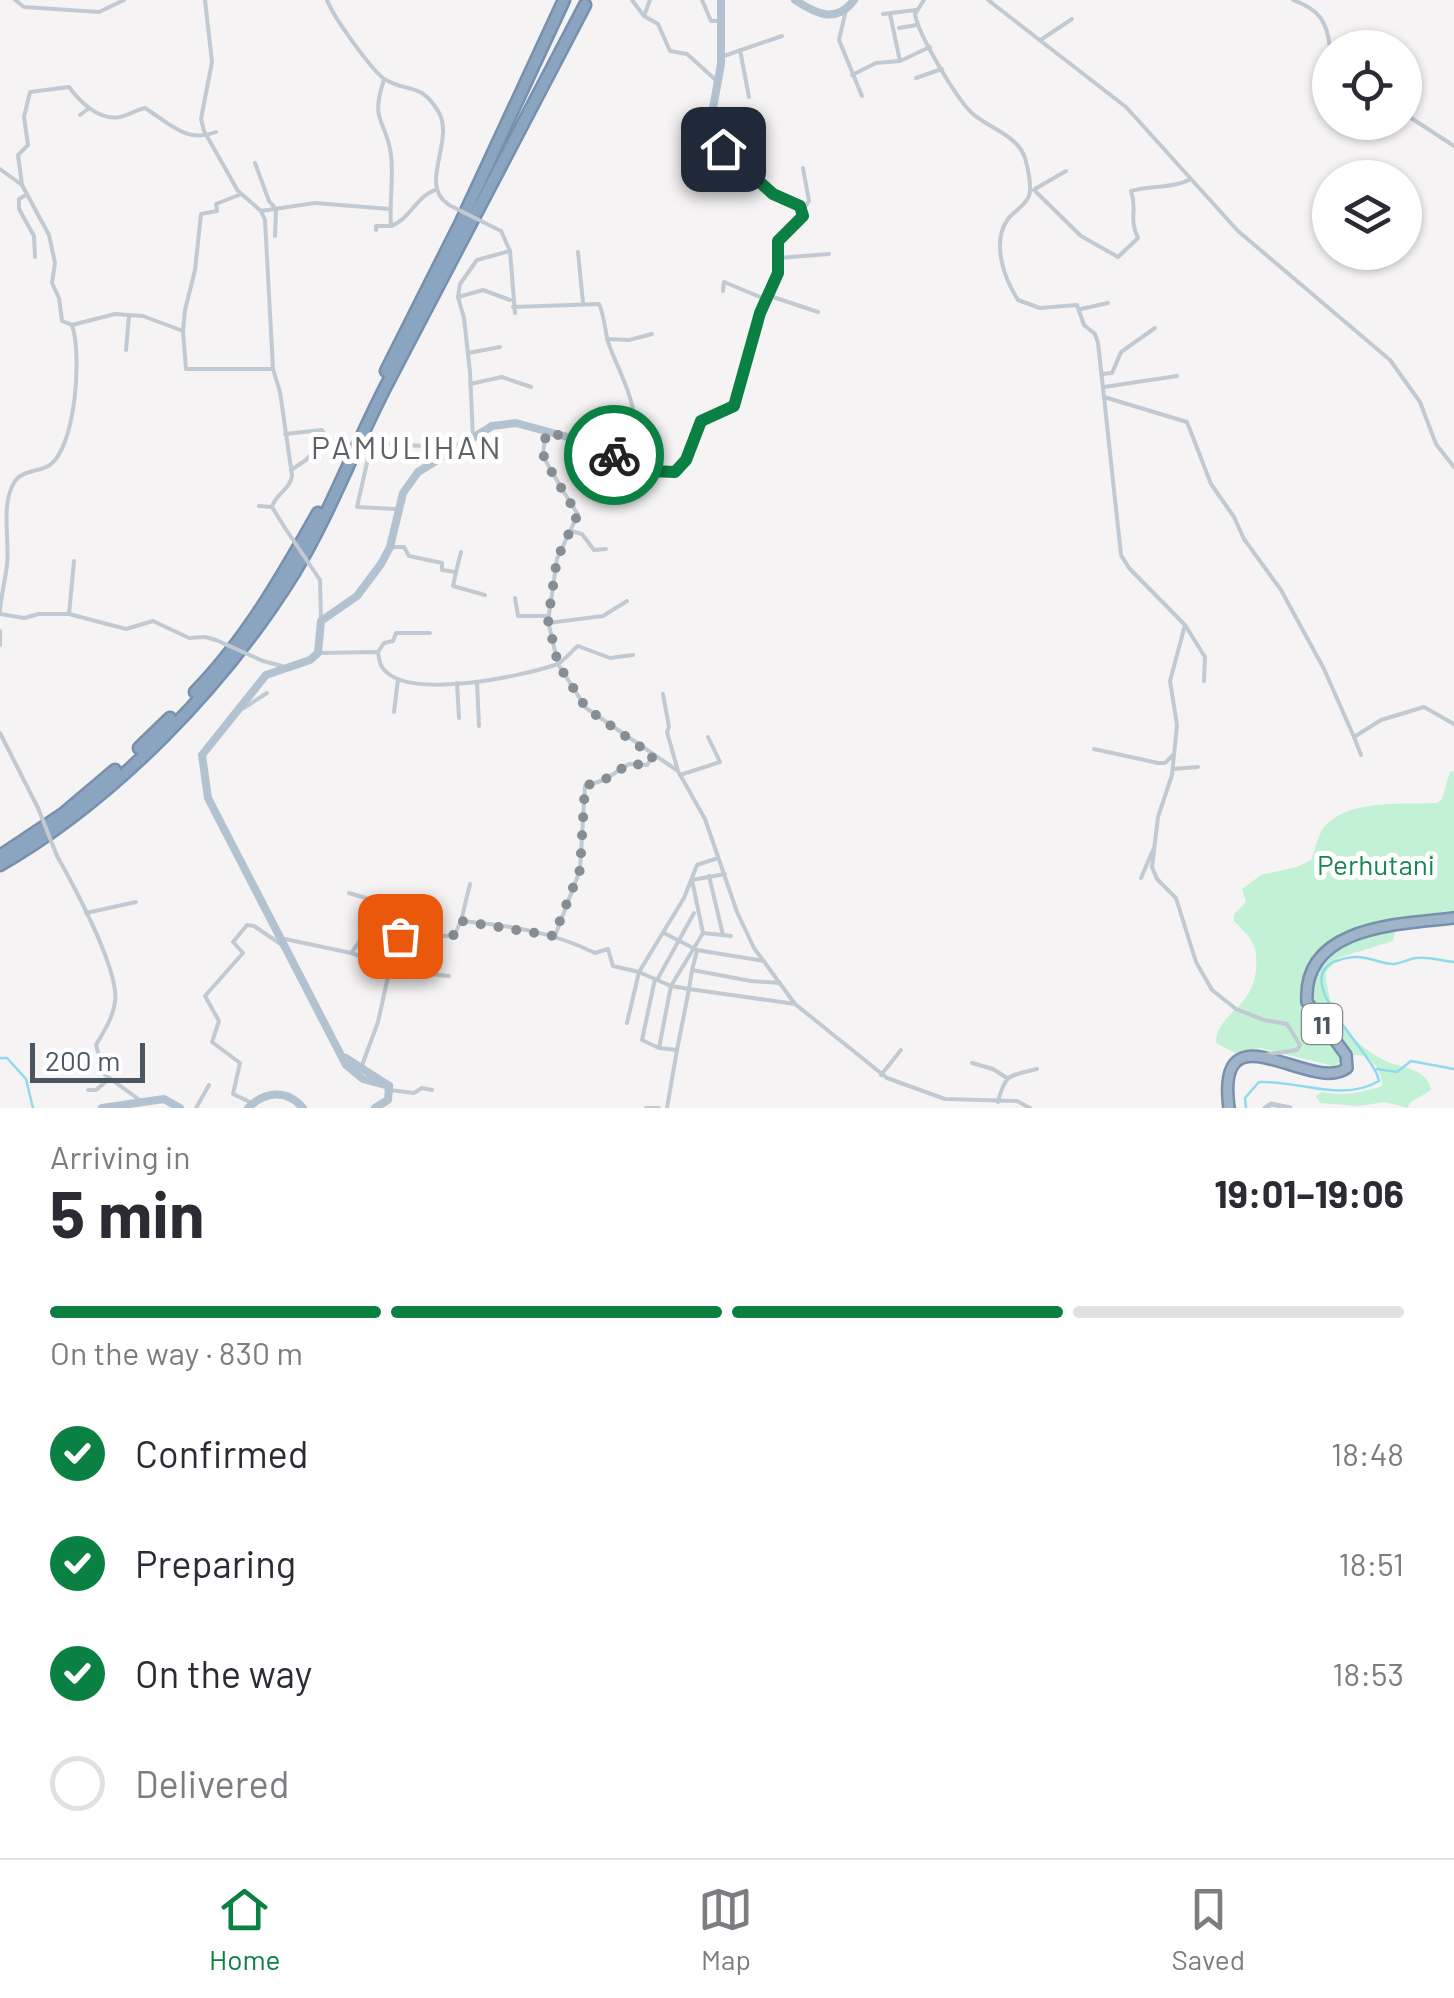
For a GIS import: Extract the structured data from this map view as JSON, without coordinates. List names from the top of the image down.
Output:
{
  "streets": {
    "highway": ["11"]
  },
  "districts": ["PAMULIHAN"],
  "parks": ["Perhutani"],
  "scale_bar": "200 m",
  "page": {
    "scale": "200 m",
    "heading": ["5 min", "Arriving in", "19:01–19:06"],
    "bar": "On the way · 830 m",
    "list": [
      ["Confirmed", "18:48"],
      ["Preparing", "18:51"],
      ["On the way", "18:53"],
      "Delivered"
    ],
    "tabs": ["Home", "Map", "Saved"]
  }
}
